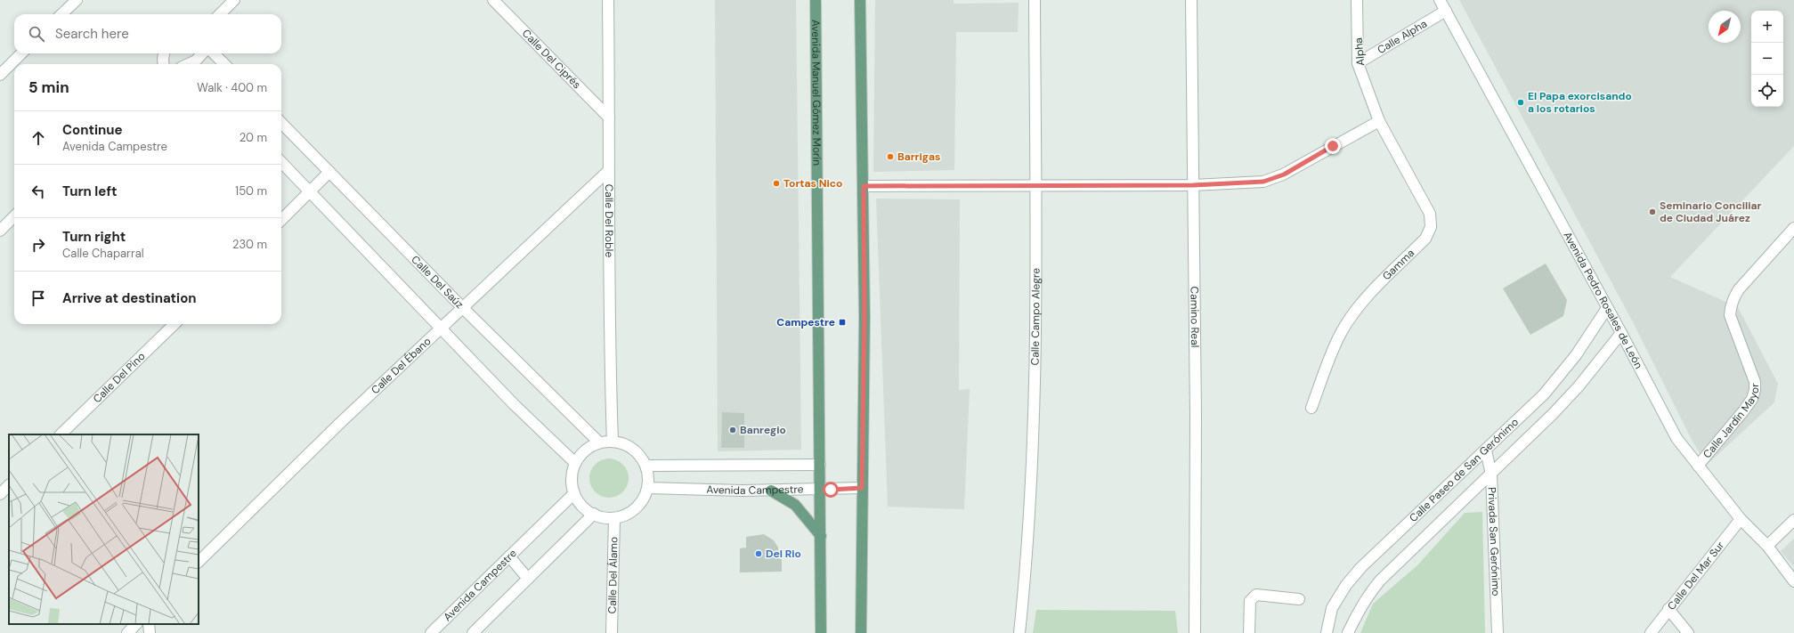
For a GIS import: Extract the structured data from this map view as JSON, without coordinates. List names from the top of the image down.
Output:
{
  "streets": {
    "main road": ["Avenida Manuel Gómez Morín"],
    "street": [
      "Calle Alpha",
      "Alpha",
      "Calle Del Ciprés",
      "Calle Del Roble",
      "Gamma",
      "Calle Del Saúz",
      "Avenida Pedro Rosales de León",
      "Camino Real",
      "Calle Campo Alegre",
      "Calle Del Ébano",
      "Calle Del Pino",
      "Calle Jardín Mayor",
      "Calle Paseo de San Gerónimo",
      "Avenida Campestre",
      "Privada San Gerónimo",
      "Calle Del Álamo",
      "Calle Del Mar Sur"
    ]
  },
  "crossings": [
    ["Calle Alpha", "Alpha"],
    ["Calle Alpha", "Avenida Pedro Rosales de León"],
    ["Alpha", "Gamma"],
    ["Calle Del Ciprés", "Calle Del Roble"],
    ["Avenida Manuel Gómez Morín", "Avenida Campestre"],
    ["Calle Del Roble", "Calle Del Saúz"],
    ["Calle Del Roble", "Calle Del Ébano"],
    ["Calle Del Roble", "Avenida Campestre"],
    ["Calle Del Roble", "Calle Del Álamo"],
    ["Calle Del Saúz", "Calle Del Ébano"],
    ["Calle Del Saúz", "Avenida Campestre"],
    ["Calle Del Saúz", "Calle Del Álamo"],
    ["Avenida Pedro Rosales de León", "Calle Jardín Mayor"],
    ["Avenida Pedro Rosales de León", "Calle Paseo de San Gerónimo"],
    ["Avenida Pedro Rosales de León", "Calle Del Mar Sur"],
    ["Calle Paseo de San Gerónimo", "Privada San Gerónimo"],
    ["Avenida Campestre", "Calle Del Álamo"]
  ],
  "places": {
    "other": [
      "El Papa exorcisando a los rotarios",
      "Barrigas",
      "Tortas Nico",
      "Seminario Conciliar de Ciudad Juárez",
      "Banregio",
      "Del Rio"
    ],
    "transit": ["Campestre"]
  },
  "north": "bottom left",
  "page": {
    "map_buttons": ["+", "−"],
    "search": "Search here",
    "heading": ["5 min", "Walk · 400 m"],
    "list": [
      ["Continue", "Avenida Campestre", "20 m"],
      ["Turn left", "150 m"],
      ["Turn right", "Calle Chaparral", "230 m"],
      "Arrive at destination"
    ]
  }
}
